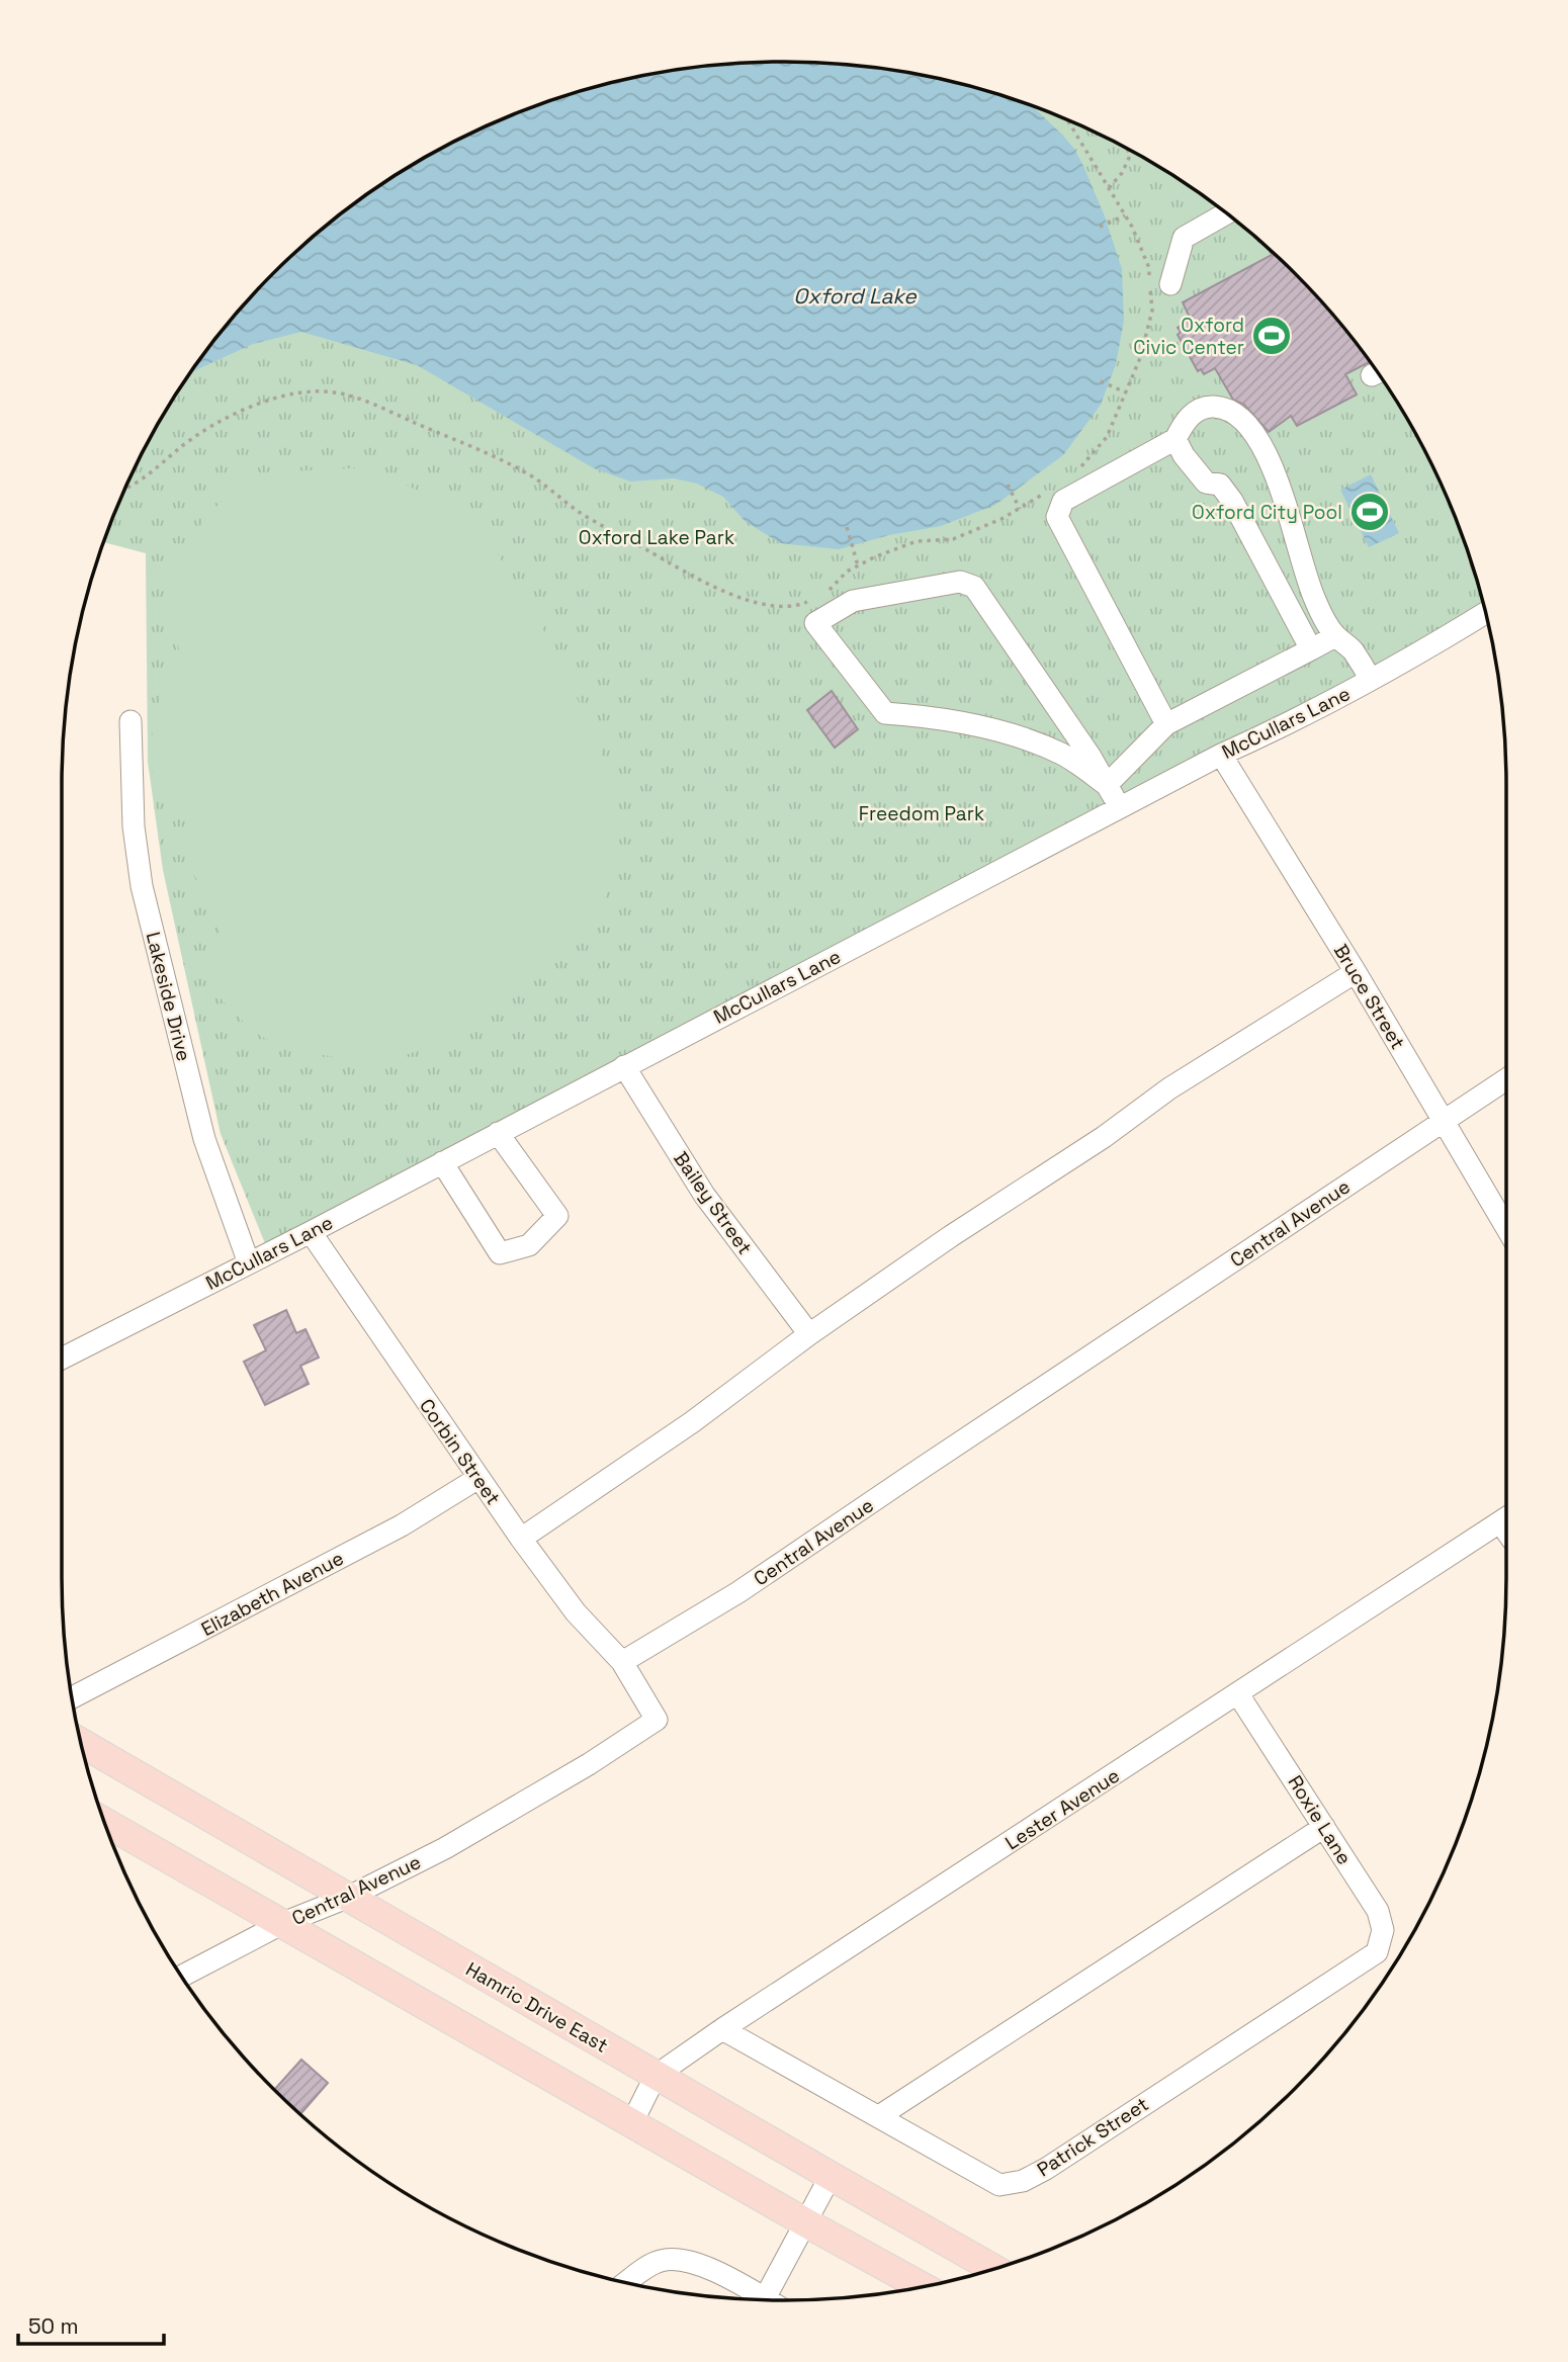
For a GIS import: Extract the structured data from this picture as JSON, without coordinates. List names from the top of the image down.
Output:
{
  "streets": {
    "main road": ["Hamric Drive East"],
    "street": [
      "McCullars Lane",
      "Lakeside Drive",
      "Bruce Street",
      "Bailey Street",
      "Central Avenue",
      "Corbin Street",
      "Elizabeth Avenue",
      "Lester Avenue",
      "Roxie Lane",
      "Patrick Street"
    ]
  },
  "crossings": [
    ["McCullars Lane", "Lakeside Drive"],
    ["McCullars Lane", "Bruce Street"],
    ["McCullars Lane", "Bailey Street"],
    ["McCullars Lane", "Corbin Street"],
    ["Bruce Street", "Central Avenue"],
    ["Central Avenue", "Corbin Street"],
    ["Central Avenue", "Hamric Drive East"],
    ["Corbin Street", "Elizabeth Avenue"],
    ["Lester Avenue", "Roxie Lane"],
    ["Lester Avenue", "Hamric Drive East"],
    ["Lester Avenue", "Patrick Street"],
    ["Roxie Lane", "Patrick Street"]
  ],
  "water": ["Oxford Lake"],
  "parks": ["Oxford Lake Park", "Freedom Park"],
  "places": {
    "sports": ["Oxford Civic Center", "Oxford City Pool"]
  },
  "scale_bar": "50 m"
}
